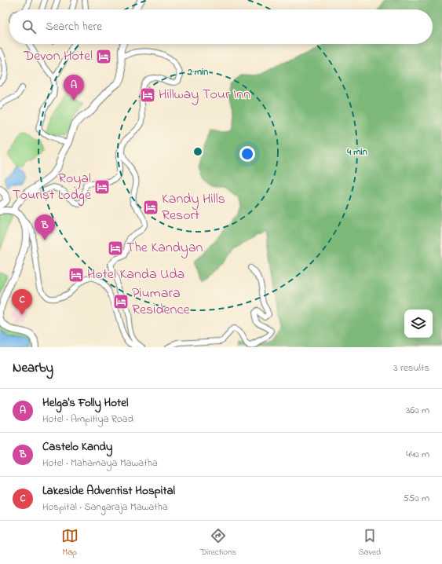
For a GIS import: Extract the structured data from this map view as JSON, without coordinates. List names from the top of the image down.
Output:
{
  "places": {
    "hotel": [
      "Devon Hotel",
      "Hillway Tour Inn",
      "Royal Tourist Lodge",
      "Kandy Hills Resort",
      "The Kandyan",
      "Hotel Kanda Uda",
      "Piumara Residence"
    ]
  },
  "page": {
    "search": "Search here",
    "pins": ["A", "B", "C"],
    "heading": ["Nearby", "3 results"],
    "list": [
      {
        "mark": "A",
        "name": "Helga's Folly Hotel",
        "note": "Hotel · Ampitiya Road",
        "value": "360 m"
      },
      {
        "mark": "B",
        "name": "Castelo Kandy",
        "note": "Hotel · Mahamaya Mawatha",
        "value": "440 m"
      },
      {
        "mark": "C",
        "name": "Lakeside Adventist Hospital",
        "note": "Hospital · Sangaraja Mawatha",
        "value": "550 m"
      }
    ],
    "nav": ["Map", "Directions", "Saved"]
  },
  "rings": ["2 min", "4 min"]
}
